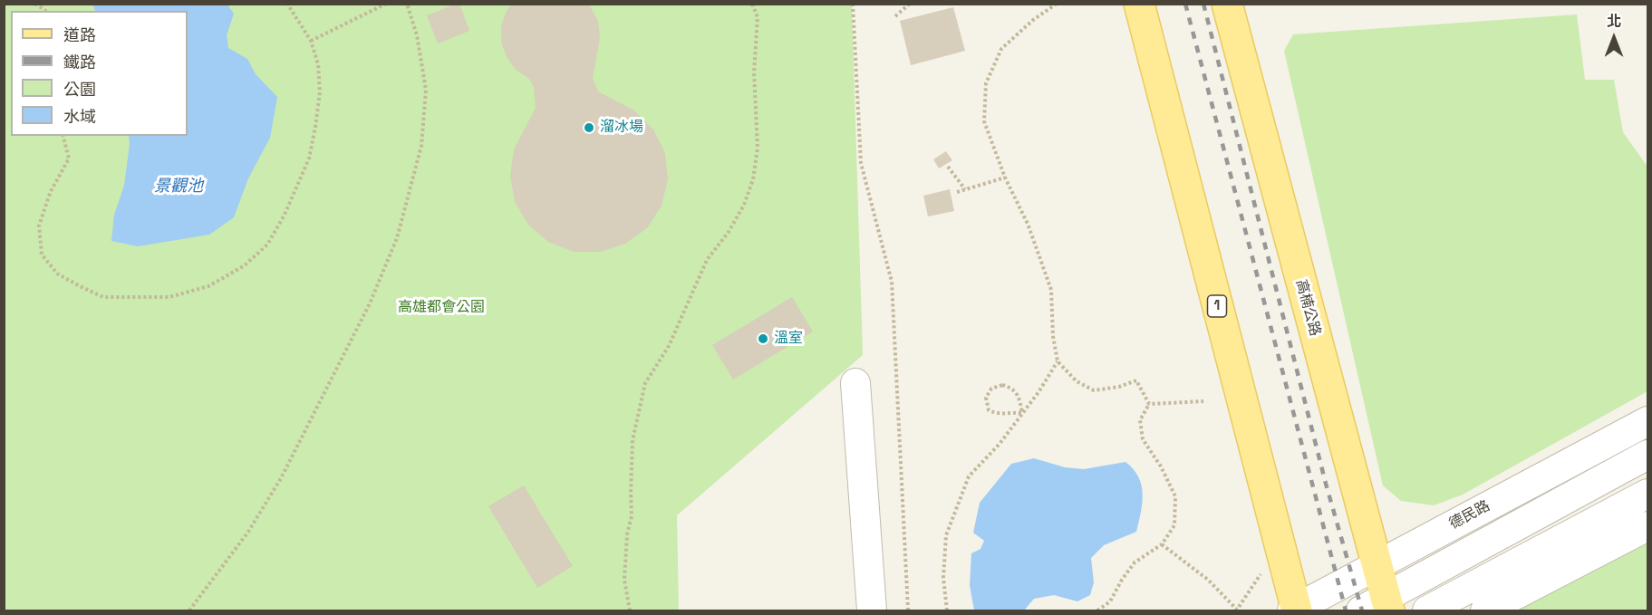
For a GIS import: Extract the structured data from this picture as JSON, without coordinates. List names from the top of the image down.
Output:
{
  "streets": {
    "main road": ["1", "高楠公路"],
    "street": ["德民路"]
  },
  "crossings": [
    ["1", "德民路"],
    ["高楠公路", "德民路"]
  ],
  "water": ["景觀池"],
  "parks": ["高雄都會公園"],
  "places": ["溜冰場", "溫室"],
  "legend": [
    "道路",
    "鐵路",
    "公園",
    "水域"
  ],
  "north": "top"
}
